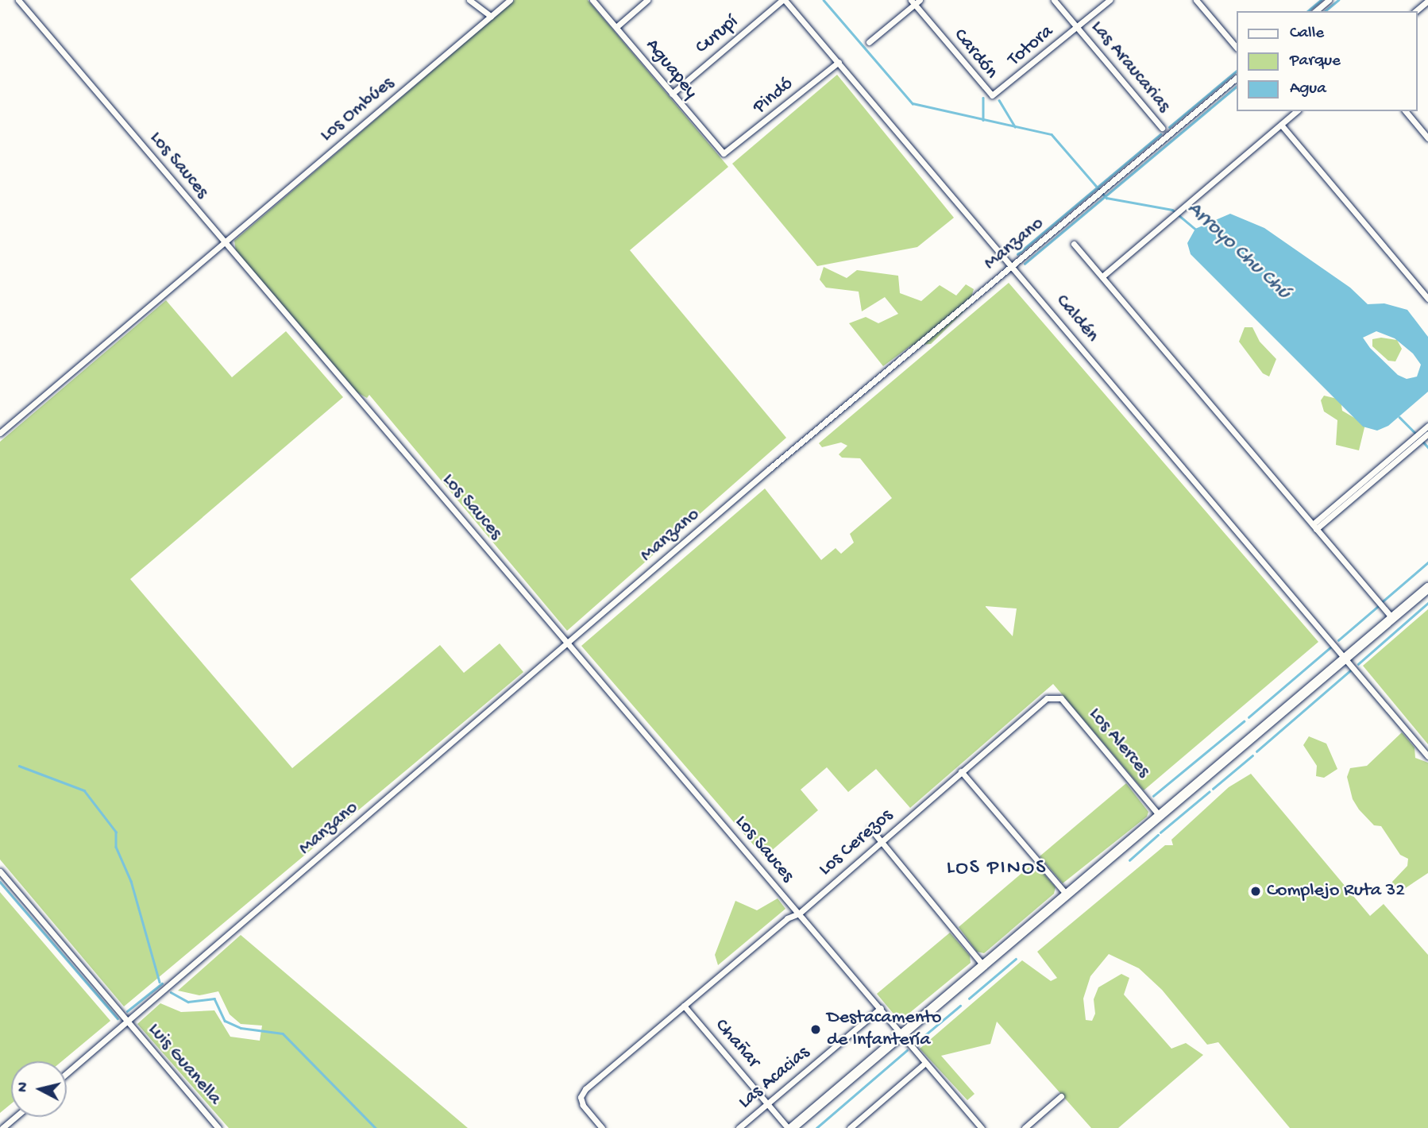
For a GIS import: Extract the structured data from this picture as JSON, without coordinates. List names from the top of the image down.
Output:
{
  "streets": {
    "street": [
      "Curupí",
      "Totora",
      "Cardón",
      "Las Araucarias",
      "Aguapey",
      "Pindó",
      "Los Ombúes",
      "Los Sauces",
      "Manzano",
      "Caldén",
      "Los Alerces",
      "Los Cerezos",
      "Chañar",
      "Luis Guanella",
      "Las Acacias"
    ]
  },
  "crossings": [
    ["Curupí", "Aguapey"],
    ["Curupí", "Caldén"],
    ["Totora", "Cardón"],
    ["Totora", "Las Araucarias"],
    ["Aguapey", "Pindó"],
    ["Pindó", "Caldén"],
    ["Los Ombúes", "Los Sauces"],
    ["Los Sauces", "Manzano"],
    ["Los Sauces", "Los Cerezos"],
    ["Los Sauces", "Las Acacias"],
    ["Manzano", "Caldén"],
    ["Manzano", "Luis Guanella"],
    ["Los Alerces", "Los Cerezos"],
    ["Los Cerezos", "Chañar"],
    ["Chañar", "Las Acacias"]
  ],
  "districts": ["LOS PINOS"],
  "water": ["Arroyo Chu Chú"],
  "places": ["Complejo Ruta 32", "Destacamento de Infantería"],
  "legend": ["Calle", "Parque", "Agua"],
  "north": "left"
}
